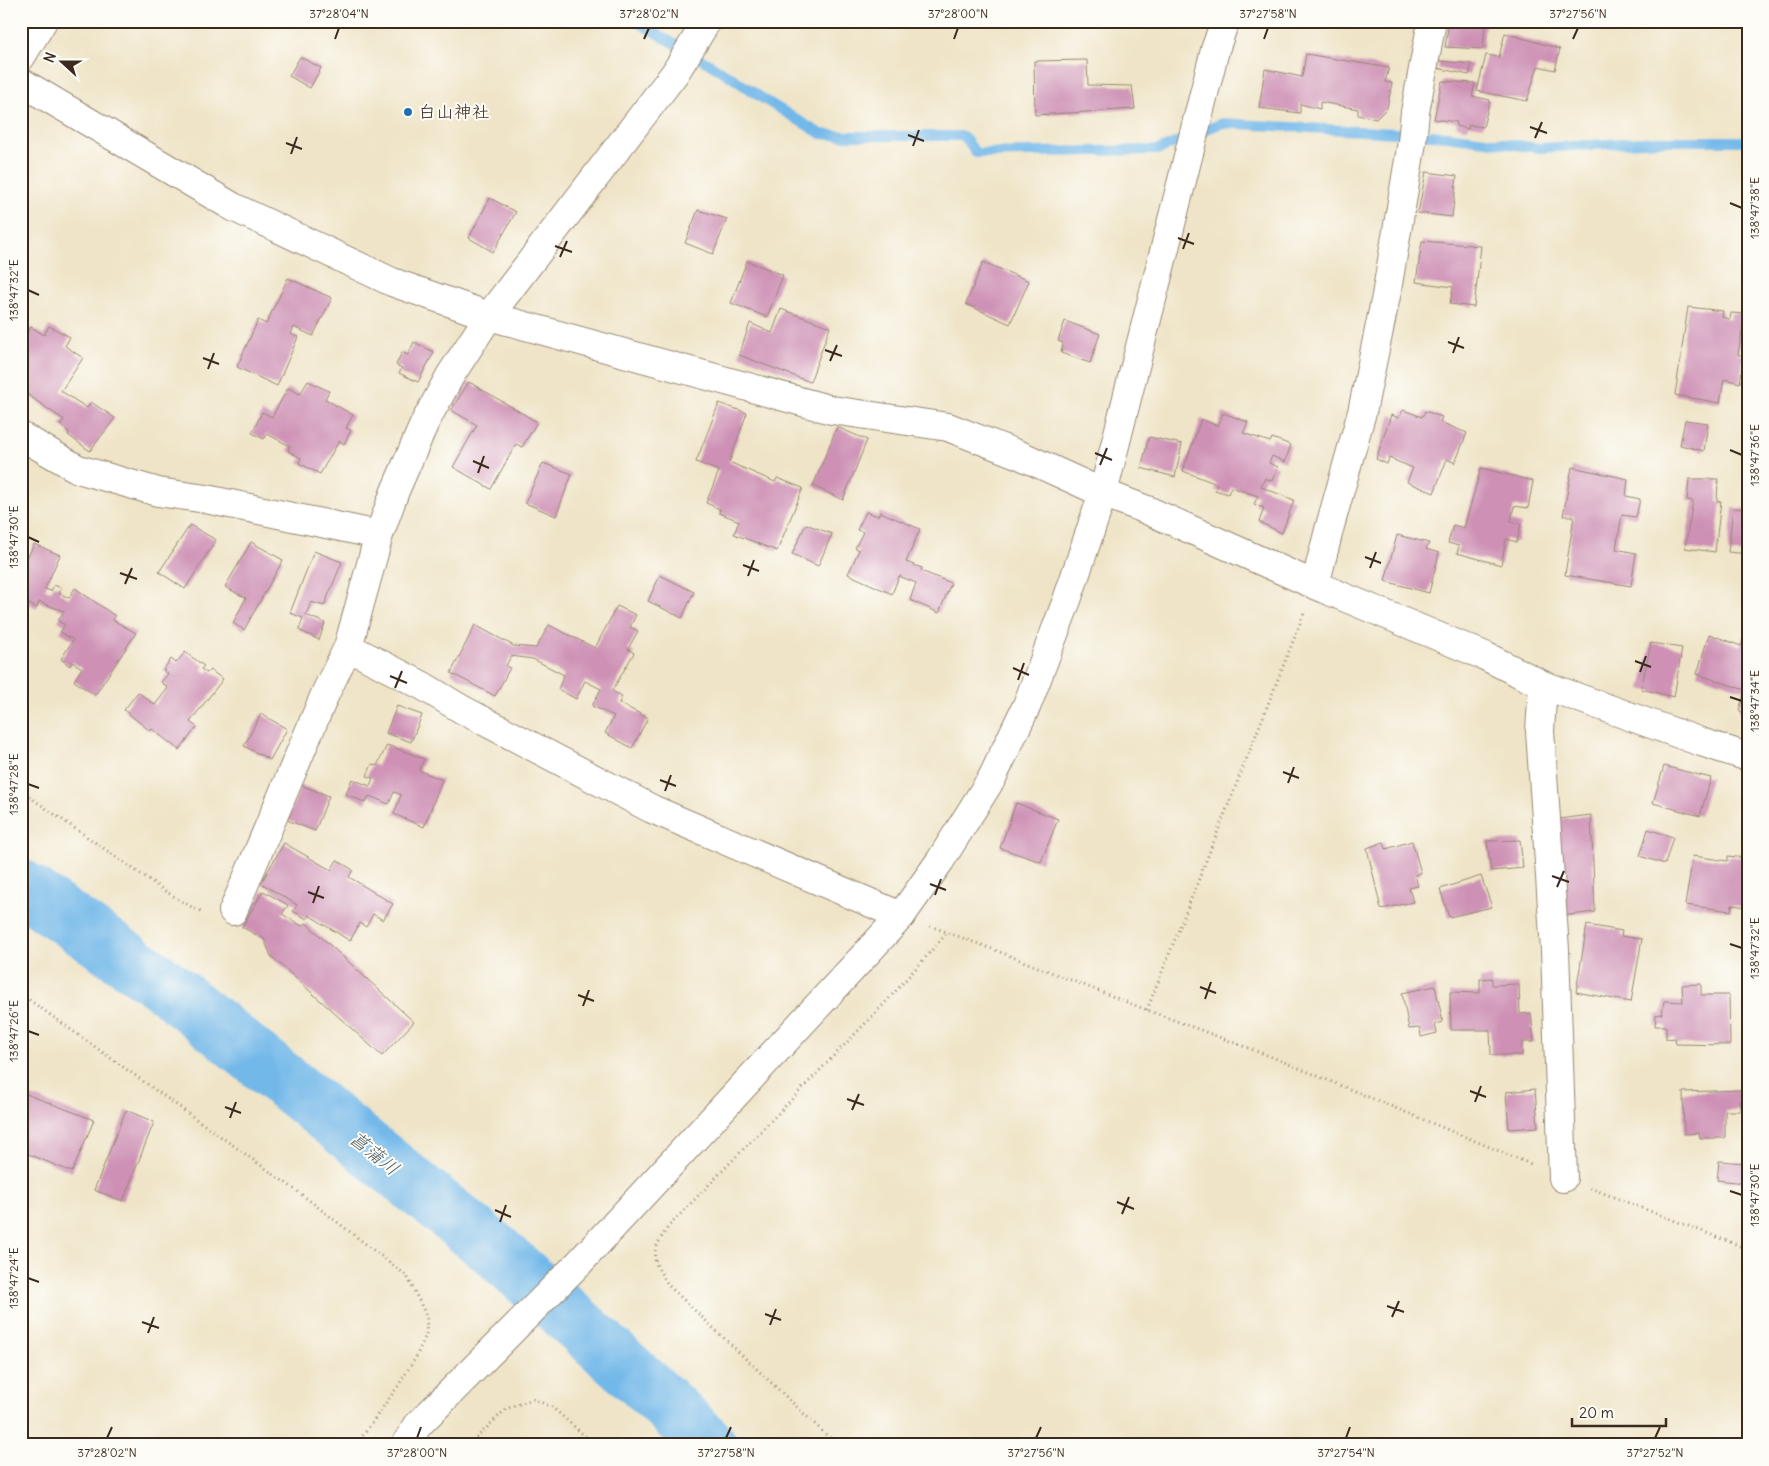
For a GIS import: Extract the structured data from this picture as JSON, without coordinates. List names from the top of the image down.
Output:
{
  "water": ["菖蒲川"],
  "places": ["白山神社"],
  "scale_bar": "20 m",
  "north": "left",
  "coordinates": [
    "37°28'04\"N",
    "37°28'02\"N",
    "37°28'00\"N",
    "37°27'58\"N",
    "37°27'56\"N",
    "138°47'38\"E",
    "138°47'32\"E",
    "138°47'36\"E",
    "138°47'30\"E",
    "138°47'34\"E",
    "138°47'28\"E",
    "138°47'26\"E",
    "138°47'24\"E",
    "37°27'54\"N",
    "37°27'52\"N"
  ]
}
